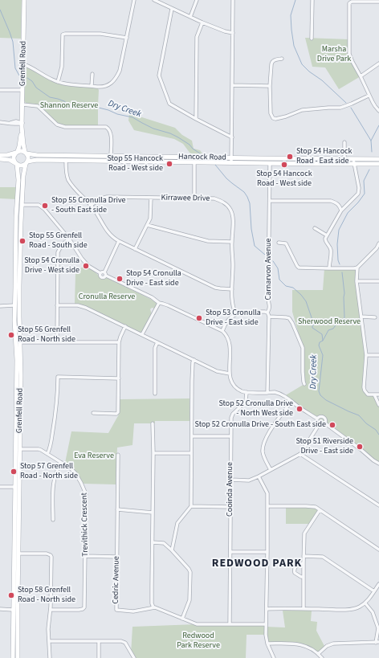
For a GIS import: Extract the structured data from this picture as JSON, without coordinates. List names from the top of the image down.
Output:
{
  "streets": {
    "main road": ["Grenfell Road", "Hancock Road"],
    "street": [
      "Kirrawee Drive",
      "Carnarvon Avenue",
      "Cooinda Avenue",
      "Trevithick Crescent",
      "Cedric Avenue"
    ]
  },
  "crossings": [
    ["Grenfell Road", "Hancock Road"],
    ["Grenfell Road", "Trevithick Crescent"],
    ["Hancock Road", "Carnarvon Avenue"]
  ],
  "districts": ["REDWOOD PARK"],
  "water": ["Dry Creek"],
  "parks": [
    "Marsha Drive Park",
    "Shannon Reserve",
    "Cronulla Reserve",
    "Sherwood Reserve",
    "Eva Reserve",
    "Redwood Park Reserve"
  ],
  "places": [
    "Stop 54 Hancock Road - East side",
    "Stop 55 Hancock Road - West side",
    "Stop 54 Hancock Road - West side",
    "Stop 55 Cronulla Drive - South East side",
    "Stop 55 Grenfell Road - South side",
    "Stop 54 Cronulla Drive - West side",
    "Stop 54 Cronulla Drive - East side",
    "Stop 53 Cronulla Drive - East side",
    "Stop 56 Grenfell Road - North side",
    "Stop 52 Cronulla Drive - North West side",
    "Stop 52 Cronulla Drive - South East side",
    "Stop 51 Riverside Drive - East side",
    "Stop 57 Grenfell Road - North side",
    "Stop 58 Grenfell Road - North side"
  ]
}
